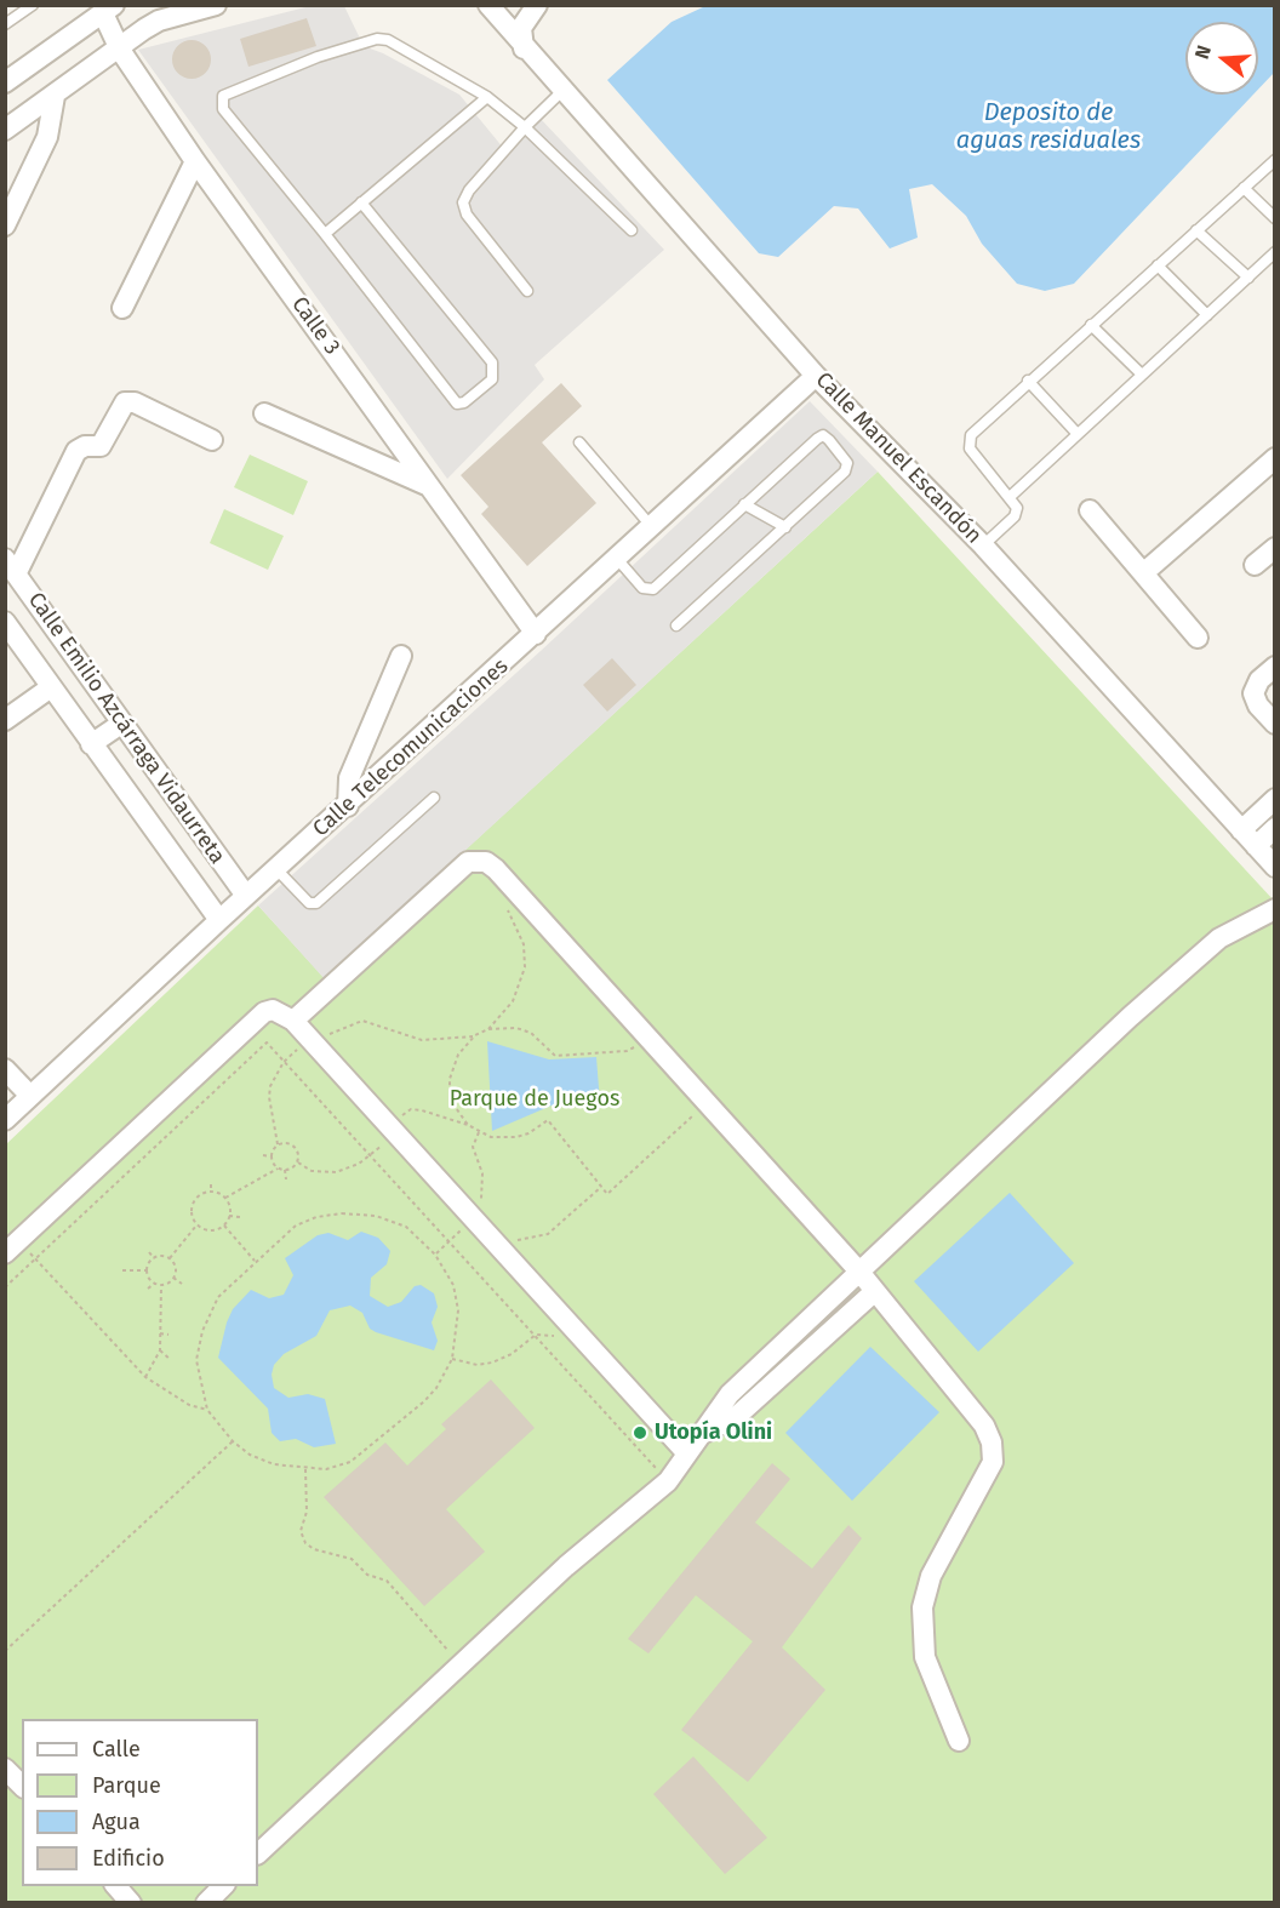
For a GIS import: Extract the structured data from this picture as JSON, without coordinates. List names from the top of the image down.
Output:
{
  "streets": {
    "street": [
      "Calle 3",
      "Calle Manuel Escandón",
      "Calle Emilio Azcárraga Vidaurreta",
      "Calle Telecomunicaciones"
    ]
  },
  "crossings": [
    ["Calle 3", "Calle Telecomunicaciones"],
    ["Calle Manuel Escandón", "Calle Telecomunicaciones"],
    ["Calle Emilio Azcárraga Vidaurreta", "Calle Telecomunicaciones"]
  ],
  "water": ["Deposito de aguas residuales"],
  "parks": ["Parque de Juegos"],
  "places": ["Utopía Olini"],
  "legend": [
    "Calle",
    "Parque",
    "Agua",
    "Edificio"
  ],
  "north": "left"
}
